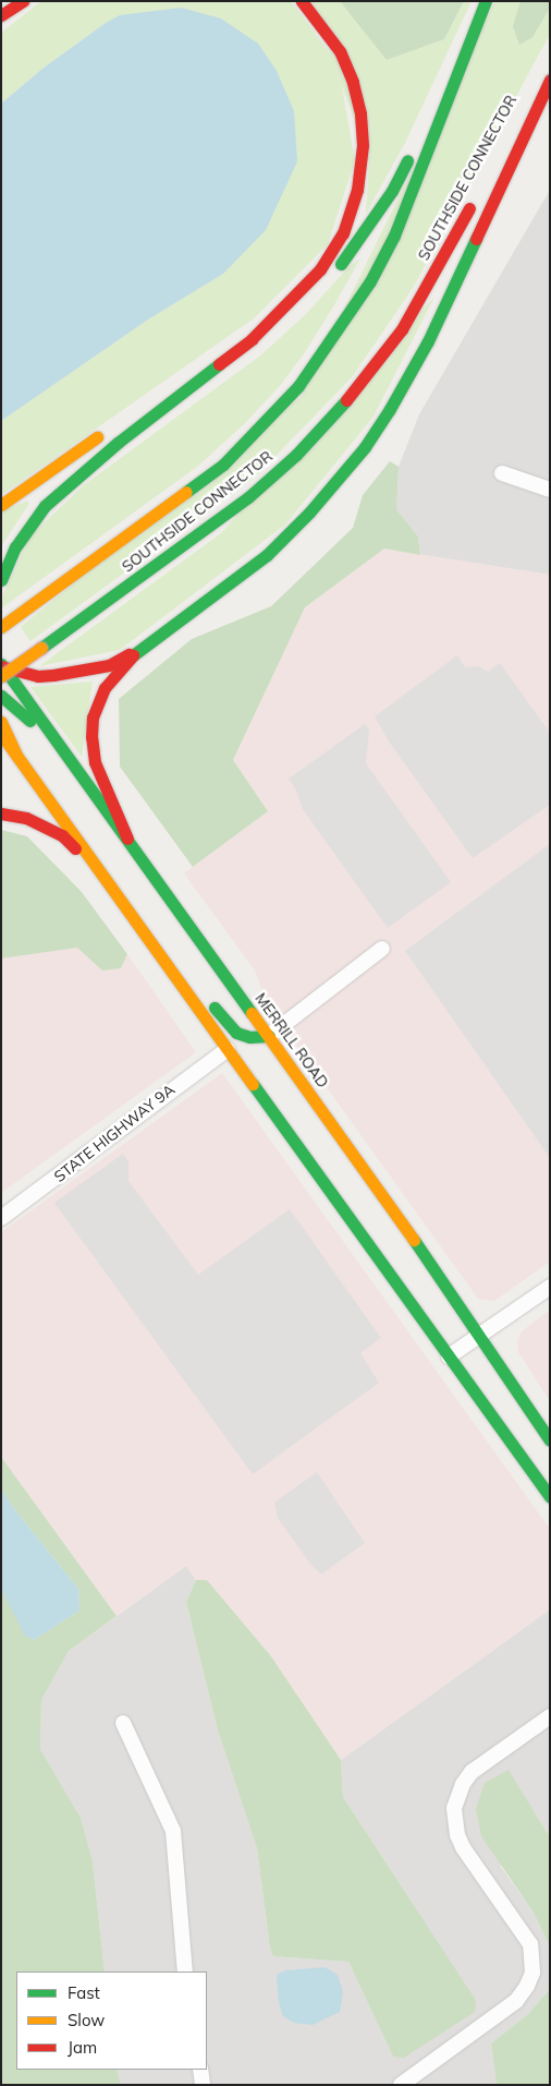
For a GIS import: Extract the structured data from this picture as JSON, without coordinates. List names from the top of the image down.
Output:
{
  "streets": {
    "main road": ["SOUTHSIDE CONNECTOR", "MERRILL ROAD"],
    "street": ["STATE HIGHWAY 9A"]
  },
  "crossings": [
    ["SOUTHSIDE CONNECTOR", "MERRILL ROAD"]
  ],
  "legend": ["Fast", "Slow", "Jam"]
}
